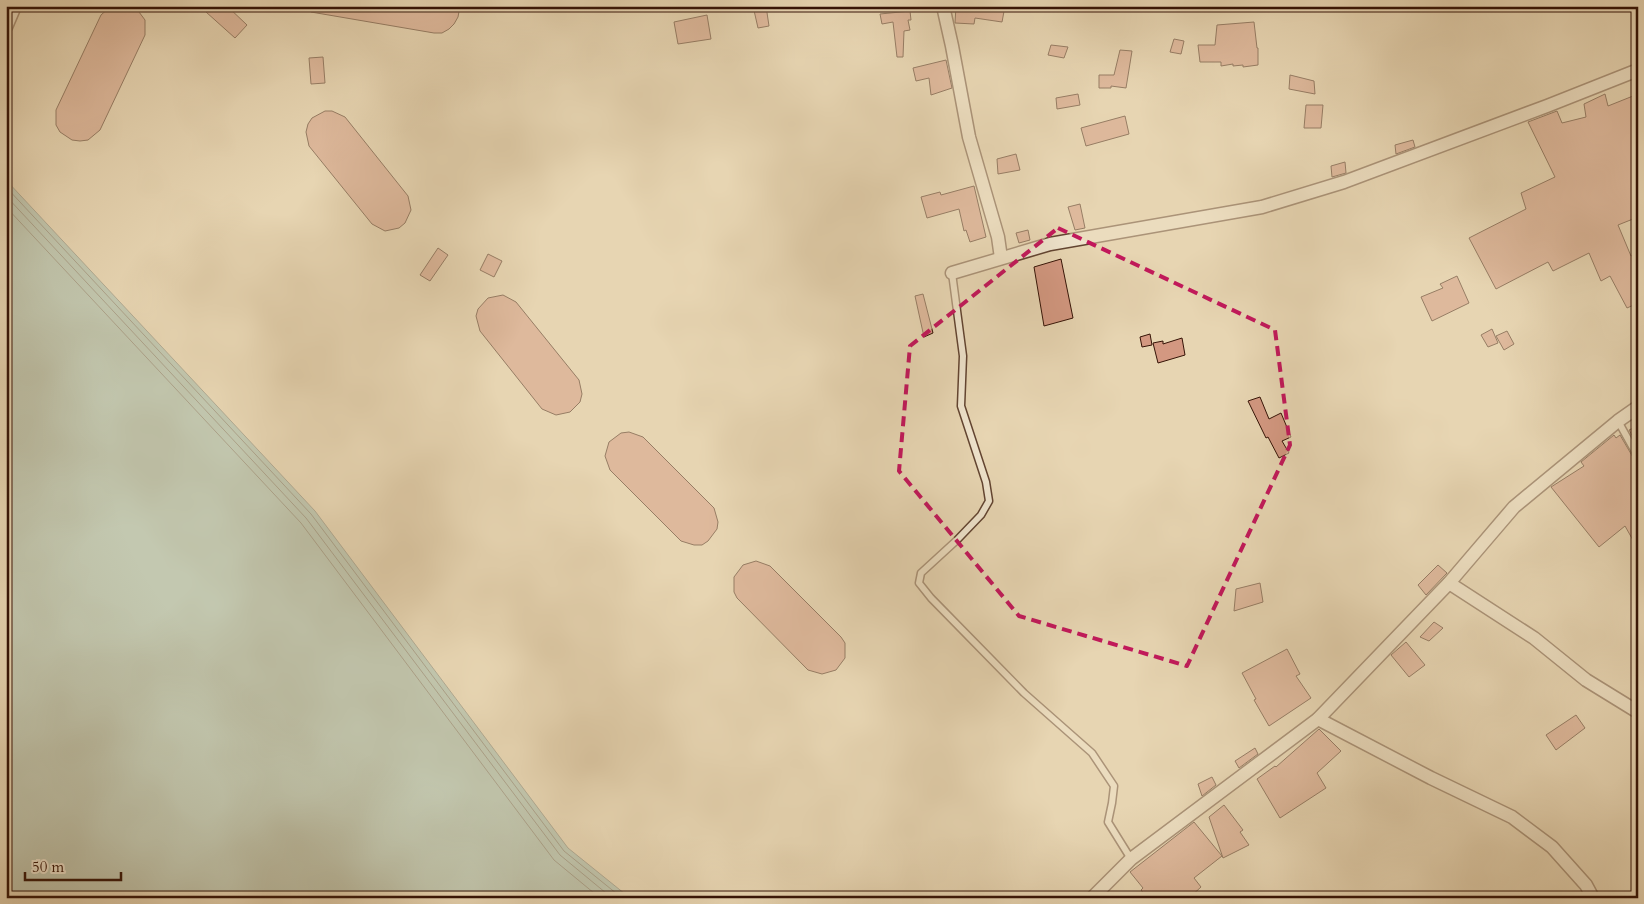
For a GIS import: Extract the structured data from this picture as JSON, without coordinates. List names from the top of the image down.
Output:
{
  "scale_bar": "50 m"
}
